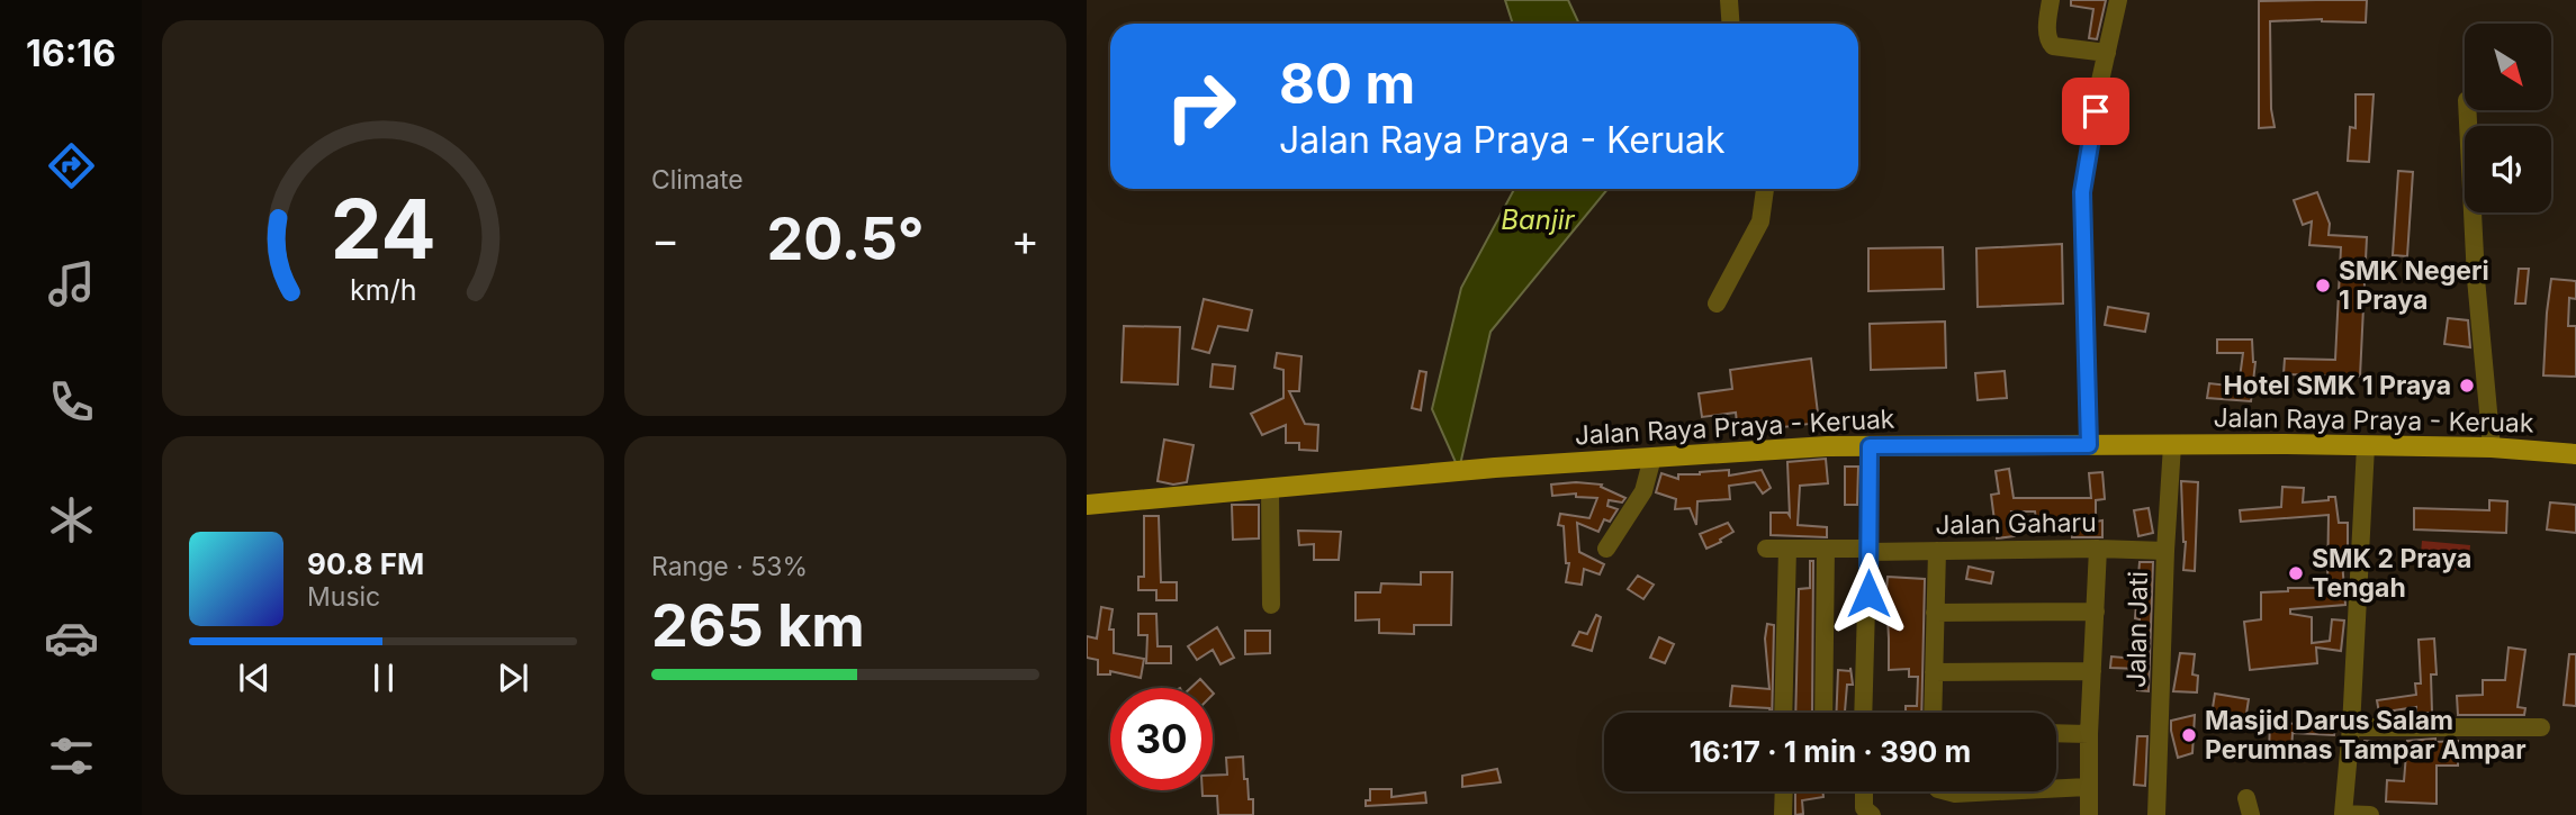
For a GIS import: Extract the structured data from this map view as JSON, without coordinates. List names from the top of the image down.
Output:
{
  "streets": {
    "main road": ["Jalan Raya Praya - Keruak"],
    "street": ["Jalan Gaharu", "Jalan Jati"]
  },
  "crossings": [
    ["Jalan Raya Praya - Keruak", "Jalan Jati"],
    ["Jalan Gaharu", "Jalan Jati"]
  ],
  "water": ["Banjir"],
  "places": [
    "SMK Negeri 1 Praya",
    "Hotel SMK 1 Praya",
    "SMK 2 Praya Tengah",
    "Masjid Darus Salam Perumnas Tampar Ampar"
  ],
  "north": "bottom right",
  "page": {
    "tabs": "16:16",
    "tile": [
      "Climate",
      ["Range · 53%", "265 km"]
    ],
    "turn": ["80 m", "Jalan Raya Praya - Keruak"],
    "heat": ["−", "20.5°", "+"],
    "song": ["90.8 FM", "Music"],
    "limit": "30",
    "trip": "16:17 · 1 min · 390 m",
    "gauge": ["24", "km/h"]
  }
}
